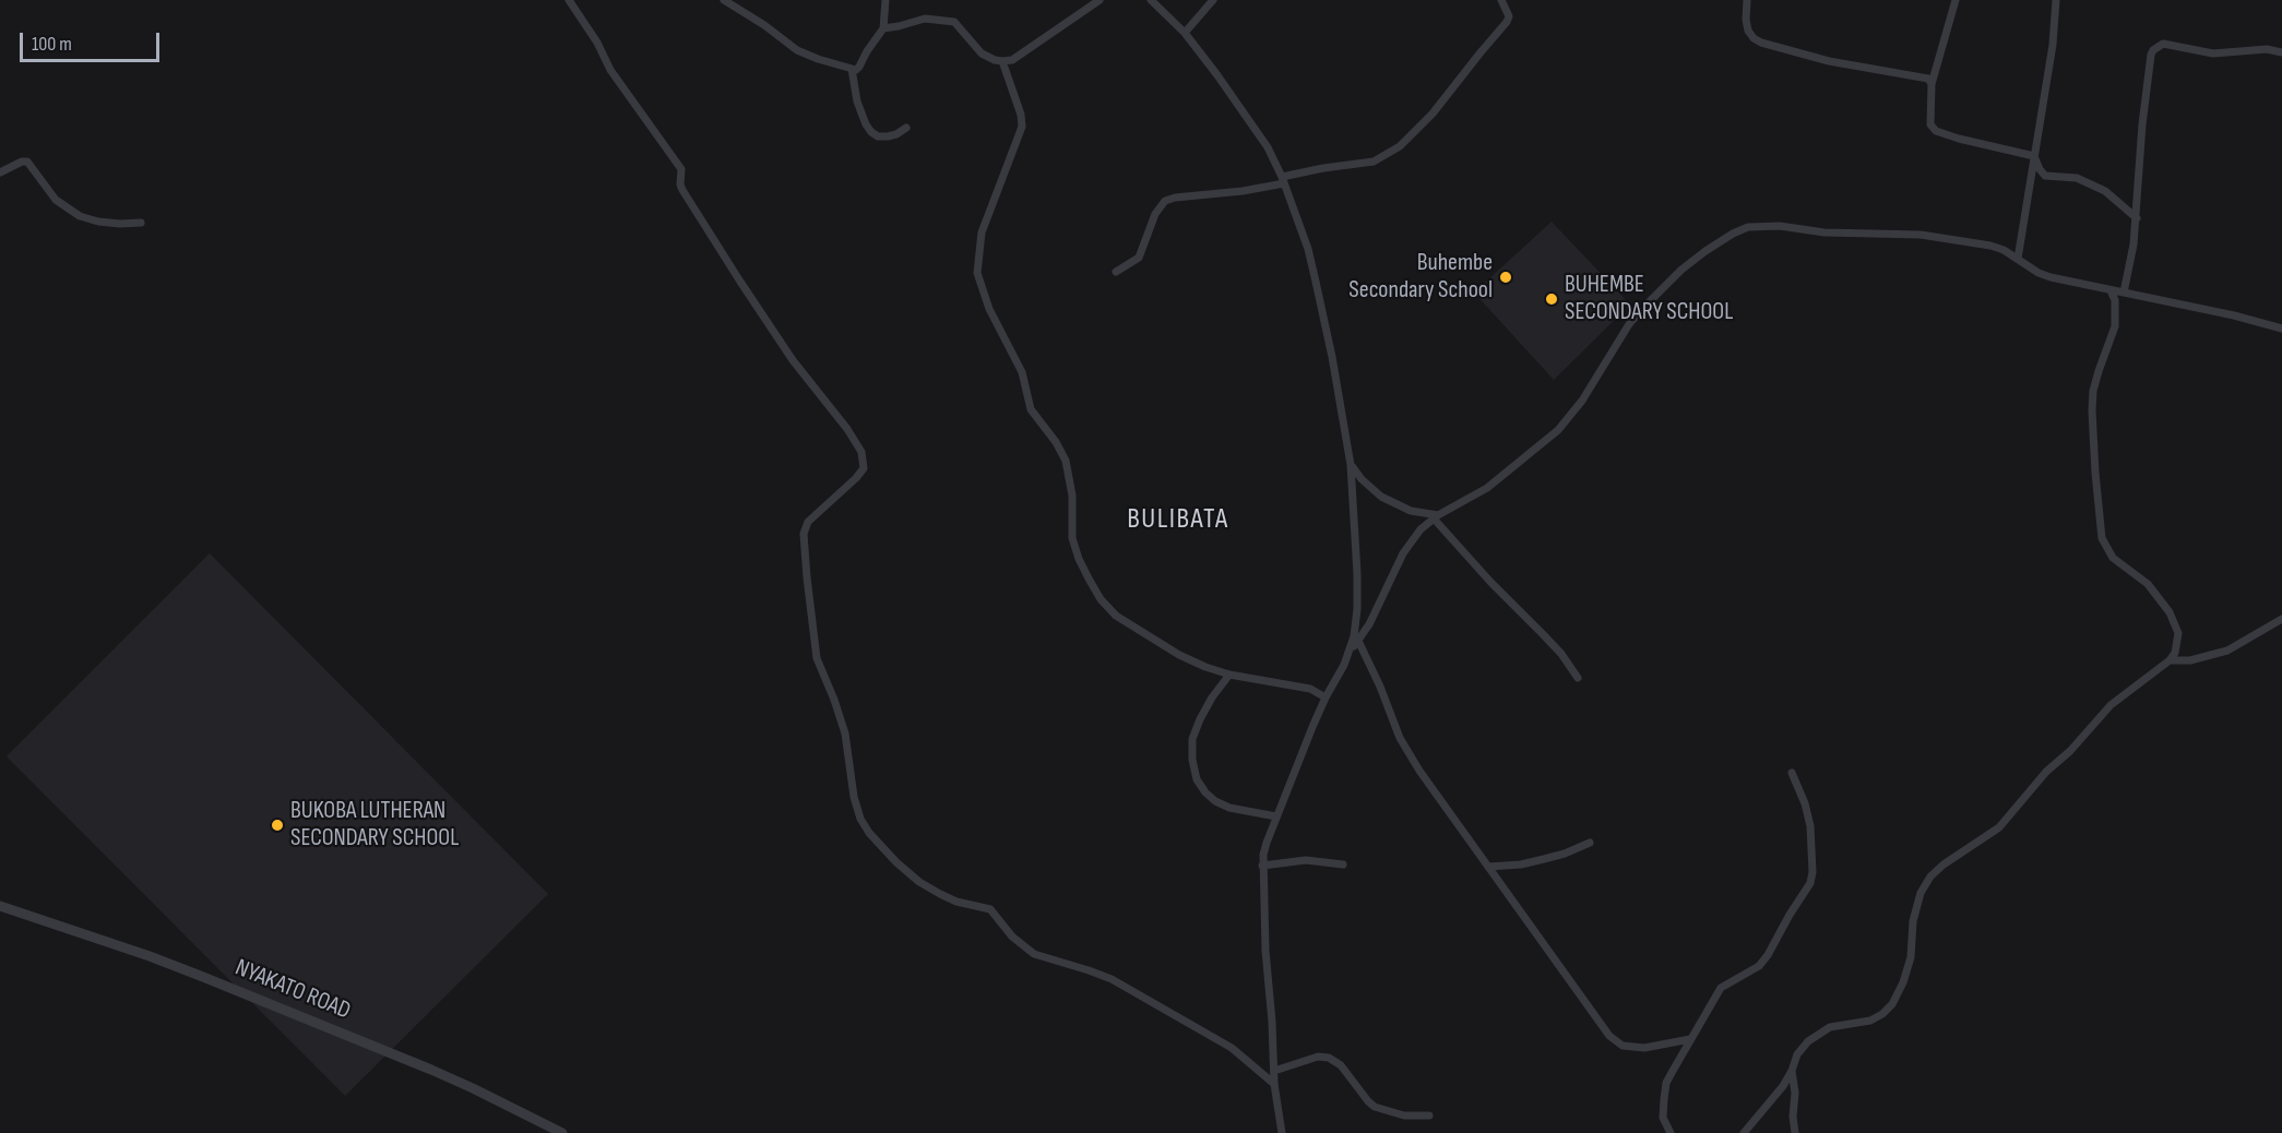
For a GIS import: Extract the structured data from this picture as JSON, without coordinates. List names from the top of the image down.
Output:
{
  "streets": {
    "street": ["NYAKATO ROAD"]
  },
  "districts": ["BULIBATA"],
  "places": ["Buhembe Secondary School", "BUHEMBE SECONDARY SCHOOL", "BUKOBA LUTHERAN SECONDARY SCHOOL"],
  "scale_bar": "100 m"
}
